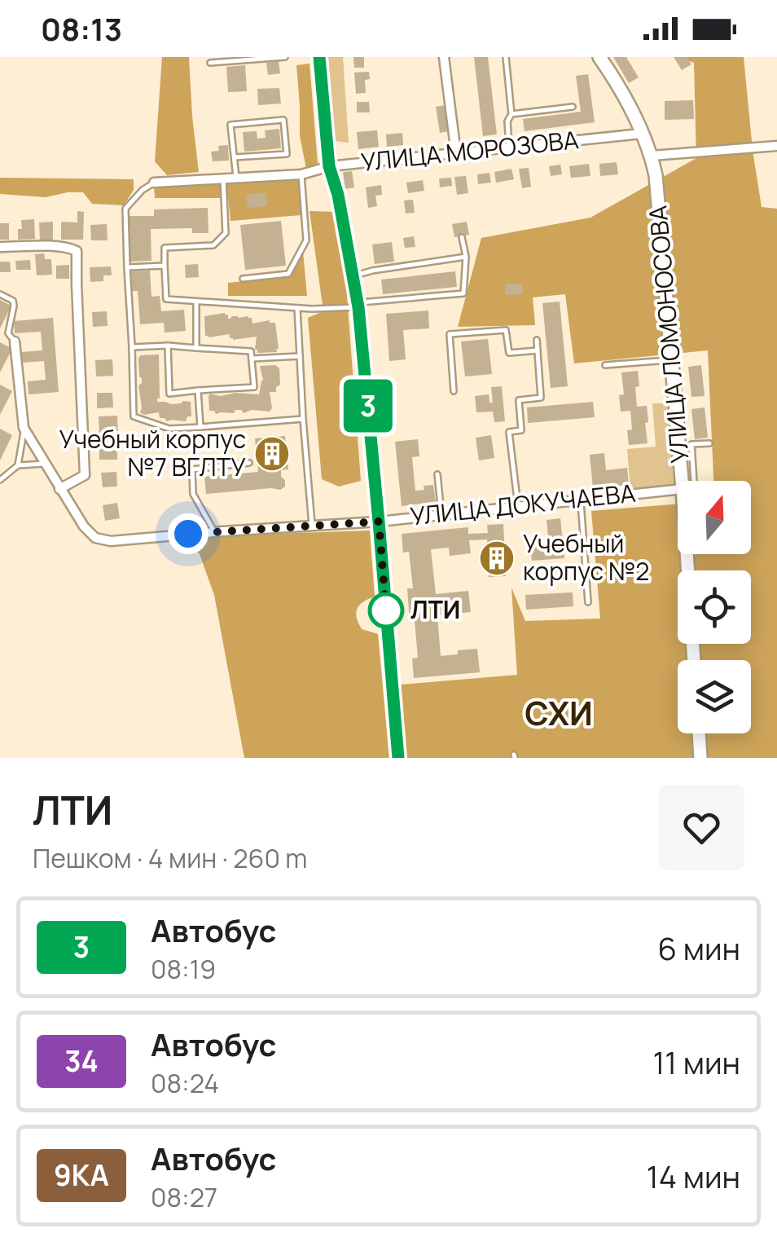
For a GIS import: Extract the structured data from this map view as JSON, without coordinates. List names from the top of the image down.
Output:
{
  "streets": {
    "main road": ["УЛИЦА ЛОМОНОСОВА"],
    "street": ["УЛИЦА МОРОЗОВА", "УЛИЦА ДОКУЧАЕВА"]
  },
  "crossings": [
    ["УЛИЦА МОРОЗОВА", "УЛИЦА ЛОМОНОСОВА"]
  ],
  "districts": ["СХИ"],
  "places": {
    "building": ["Учебный корпус №7 ВГЛТУ", "Учебный корпус №2"],
    "other": ["ЛТИ"]
  },
  "lines": ["bus line 3"],
  "north": "top",
  "page": {
    "status": "08:13",
    "on_map": "3",
    "heading": ["ЛТИ", "Пешком · 4 мин · 260 m"],
    "list": [
      {
        "mark": "3",
        "name": "Автобус",
        "note": "08:19",
        "value": "6 мин"
      },
      {
        "mark": "34",
        "name": "Автобус",
        "note": "08:24",
        "value": "11 мин"
      },
      {
        "mark": "9КА",
        "name": "Автобус",
        "note": "08:27",
        "value": "14 мин"
      }
    ]
  }
}
